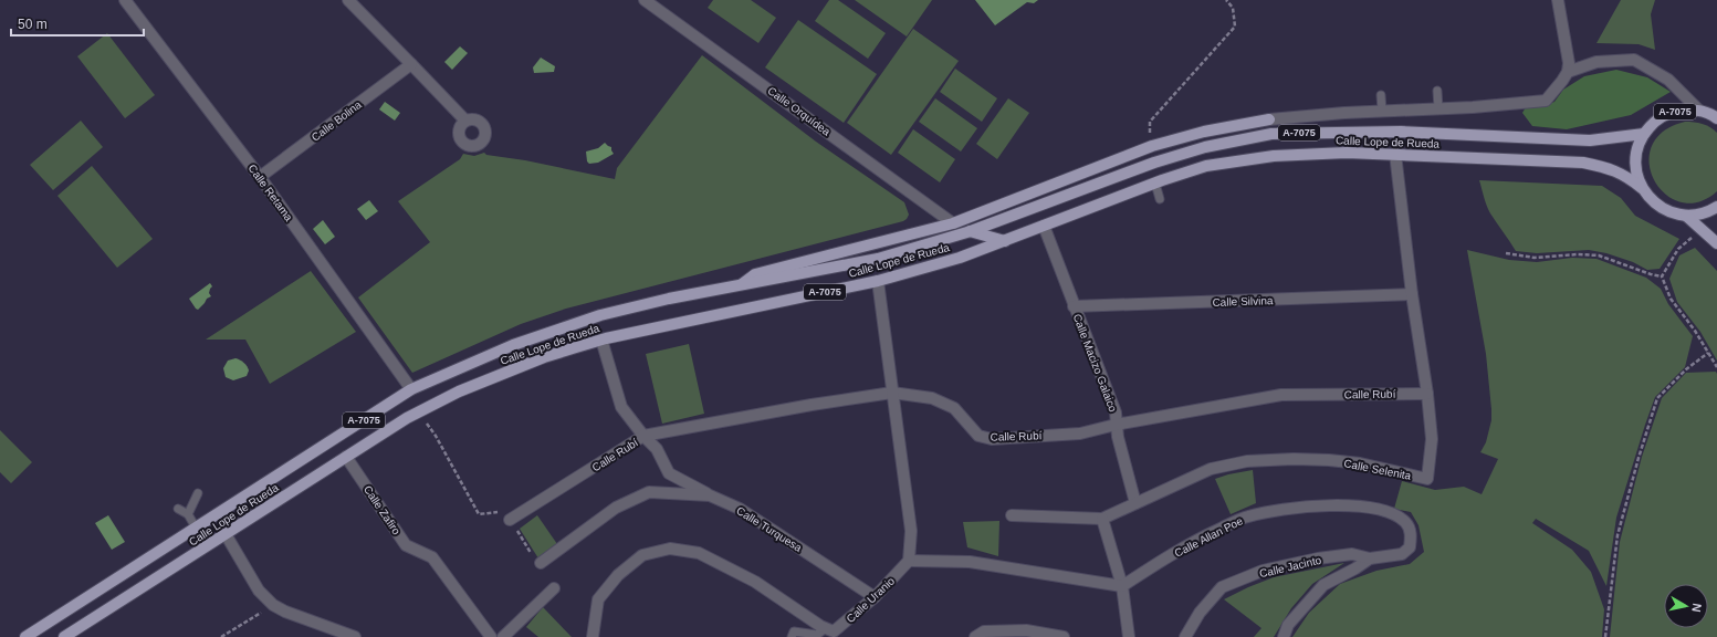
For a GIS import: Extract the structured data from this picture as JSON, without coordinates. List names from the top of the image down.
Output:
{
  "streets": {
    "main road": ["A-7075", "Calle Lope de Rueda"],
    "street": [
      "Calle Orquídea",
      "Calle Bolina",
      "Calle Retama",
      "Calle Silvina",
      "Calle Macizo Galaico",
      "Calle Rubí",
      "Calle Selenita",
      "Calle Zafiro",
      "Calle Turquesa",
      "Calle Allan Poe",
      "Calle Jacinto",
      "Calle Uranio"
    ]
  },
  "crossings": [
    ["Calle Orquídea", "Calle Lope de Rueda"],
    ["A-7075", "Calle Lope de Rueda"],
    ["Calle Bolina", "Calle Retama"],
    ["Calle Lope de Rueda", "Calle Retama"],
    ["Calle Lope de Rueda", "Calle Macizo Galaico"],
    ["Calle Lope de Rueda", "Calle Selenita"],
    ["Calle Lope de Rueda", "Calle Zafiro"],
    ["Calle Silvina", "Calle Macizo Galaico"],
    ["Calle Silvina", "Calle Selenita"],
    ["Calle Macizo Galaico", "Calle Rubí"],
    ["Calle Macizo Galaico", "Calle Selenita"],
    ["Calle Rubí", "Calle Selenita"],
    ["Calle Turquesa", "Calle Uranio"],
    ["Calle Allan Poe", "Calle Jacinto"]
  ],
  "scale_bar": "50 m",
  "north": "right"
}
